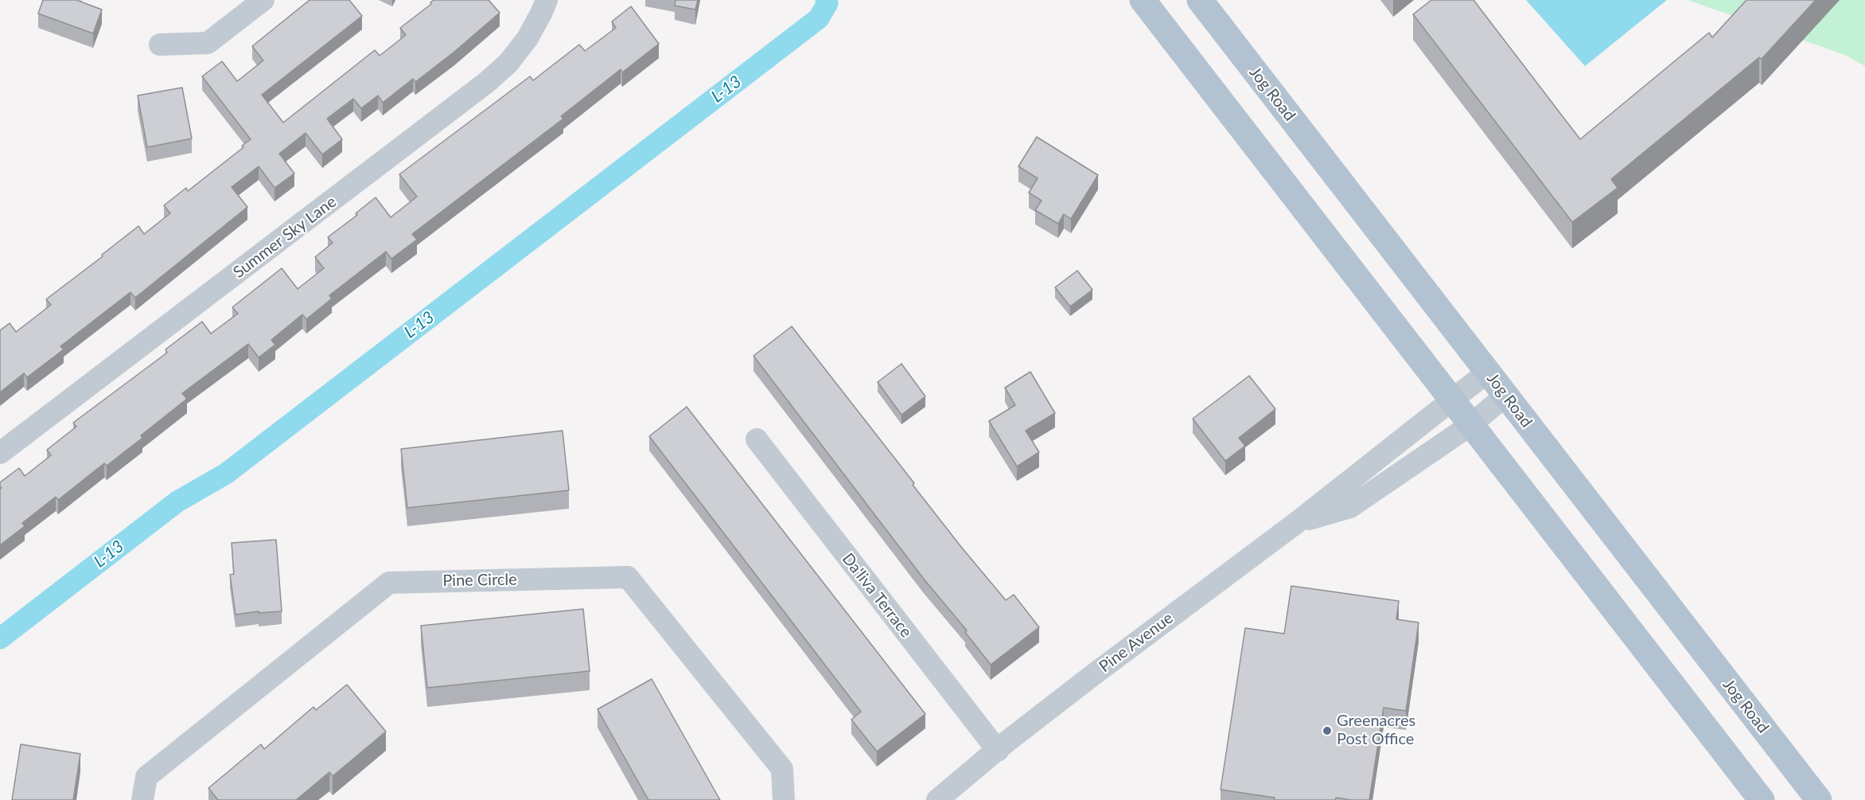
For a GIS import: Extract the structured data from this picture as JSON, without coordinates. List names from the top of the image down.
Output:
{
  "streets": {
    "main road": ["Jog Road"],
    "street": [
      "Summer Sky Lane",
      "Pine Circle",
      "Da'liva Terrace",
      "Pine Avenue"
    ]
  },
  "crossings": [
    ["Jog Road", "Pine Avenue"],
    ["Da'liva Terrace", "Pine Avenue"]
  ],
  "water": ["L-13"],
  "places": ["Greenacres Post Office"]
}
